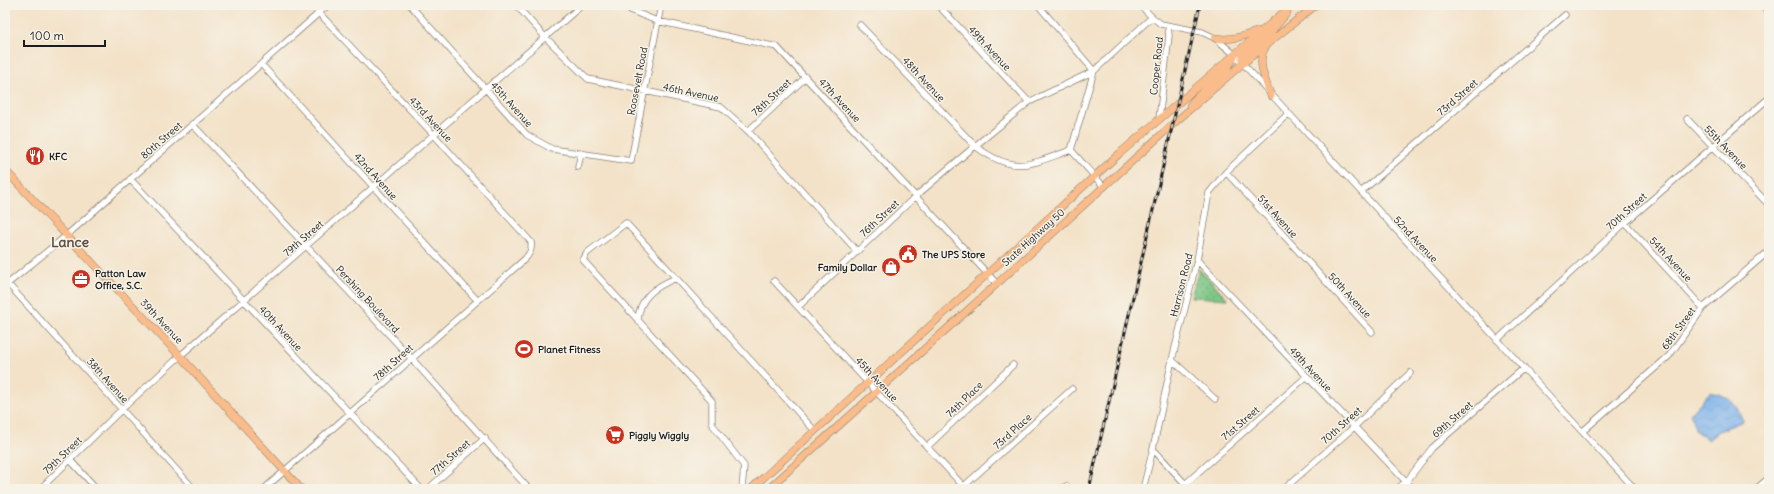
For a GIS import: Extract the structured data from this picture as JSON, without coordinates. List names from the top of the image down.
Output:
{
  "streets": {
    "main road": ["State Highway 50", "39th Avenue"],
    "street": [
      "49th Avenue",
      "Cooper Road",
      "48th Avenue",
      "Roosevelt Road",
      "46th Avenue",
      "78th Street",
      "73rd Street",
      "47th Avenue",
      "45th Avenue",
      "43rd Avenue",
      "80th Street",
      "55th Avenue",
      "42nd Avenue",
      "70th Street",
      "51st Avenue",
      "76th Street",
      "79th Street",
      "52nd Avenue",
      "54th Avenue",
      "Harrison Road",
      "50th Avenue",
      "Pershing Boulevard",
      "40th Avenue",
      "68th Street",
      "38th Avenue",
      "74th Place",
      "69th Street",
      "71st Street",
      "73rd Place",
      "77th Street"
    ]
  },
  "crossings": [
    ["49th Avenue", "70th Street"],
    ["49th Avenue", "76th Street"],
    ["49th Avenue", "Harrison Road"],
    ["49th Avenue", "69th Street"],
    ["49th Avenue", "71st Street"],
    ["Cooper Road", "76th Street"],
    ["Cooper Road", "State Highway 50"],
    ["Cooper Road", "52nd Avenue"],
    ["48th Avenue", "76th Street"],
    ["Roosevelt Road", "46th Avenue"],
    ["Roosevelt Road", "47th Avenue"],
    ["Roosevelt Road", "45th Avenue"],
    ["46th Avenue", "78th Street"],
    ["46th Avenue", "76th Street"],
    ["46th Avenue", "79th Street"],
    ["78th Street", "47th Avenue"],
    ["78th Street", "43rd Avenue"],
    ["78th Street", "42nd Avenue"],
    ["78th Street", "Pershing Boulevard"],
    ["78th Street", "39th Avenue"],
    ["78th Street", "40th Avenue"],
    ["73rd Street", "52nd Avenue"],
    ["47th Avenue", "76th Street"],
    ["47th Avenue", "State Highway 50"],
    ["45th Avenue", "76th Street"],
    ["45th Avenue", "State Highway 50"],
    ["45th Avenue", "79th Street"],
    ["45th Avenue", "74th Place"],
    ["45th Avenue", "73rd Place"],
    ["43rd Avenue", "80th Street"],
    ["43rd Avenue", "79th Street"],
    ["80th Street", "42nd Avenue"],
    ["80th Street", "Pershing Boulevard"],
    ["80th Street", "39th Avenue"],
    ["80th Street", "40th Avenue"],
    ["80th Street", "38th Avenue"],
    ["55th Avenue", "70th Street"],
    ["42nd Avenue", "79th Street"],
    ["70th Street", "52nd Avenue"],
    ["70th Street", "54th Avenue"],
    ["51st Avenue", "Harrison Road"],
    ["51st Avenue", "50th Avenue"],
    ["State Highway 50", "52nd Avenue"],
    ["79th Street", "Pershing Boulevard"],
    ["79th Street", "39th Avenue"],
    ["79th Street", "40th Avenue"],
    ["79th Street", "38th Avenue"],
    ["52nd Avenue", "Harrison Road"],
    ["52nd Avenue", "68th Street"],
    ["52nd Avenue", "69th Street"],
    ["54th Avenue", "68th Street"],
    ["Pershing Boulevard", "77th Street"]
  ],
  "districts": ["Lance"],
  "places": {
    "restaurant": ["KFC"],
    "public building": ["The UPS Store"],
    "shop": ["Family Dollar"],
    "office": ["Patton Law Office, S.C."],
    "sports": ["Planet Fitness"],
    "supermarket": ["Piggly Wiggly"]
  },
  "scale_bar": "100 m"
}
